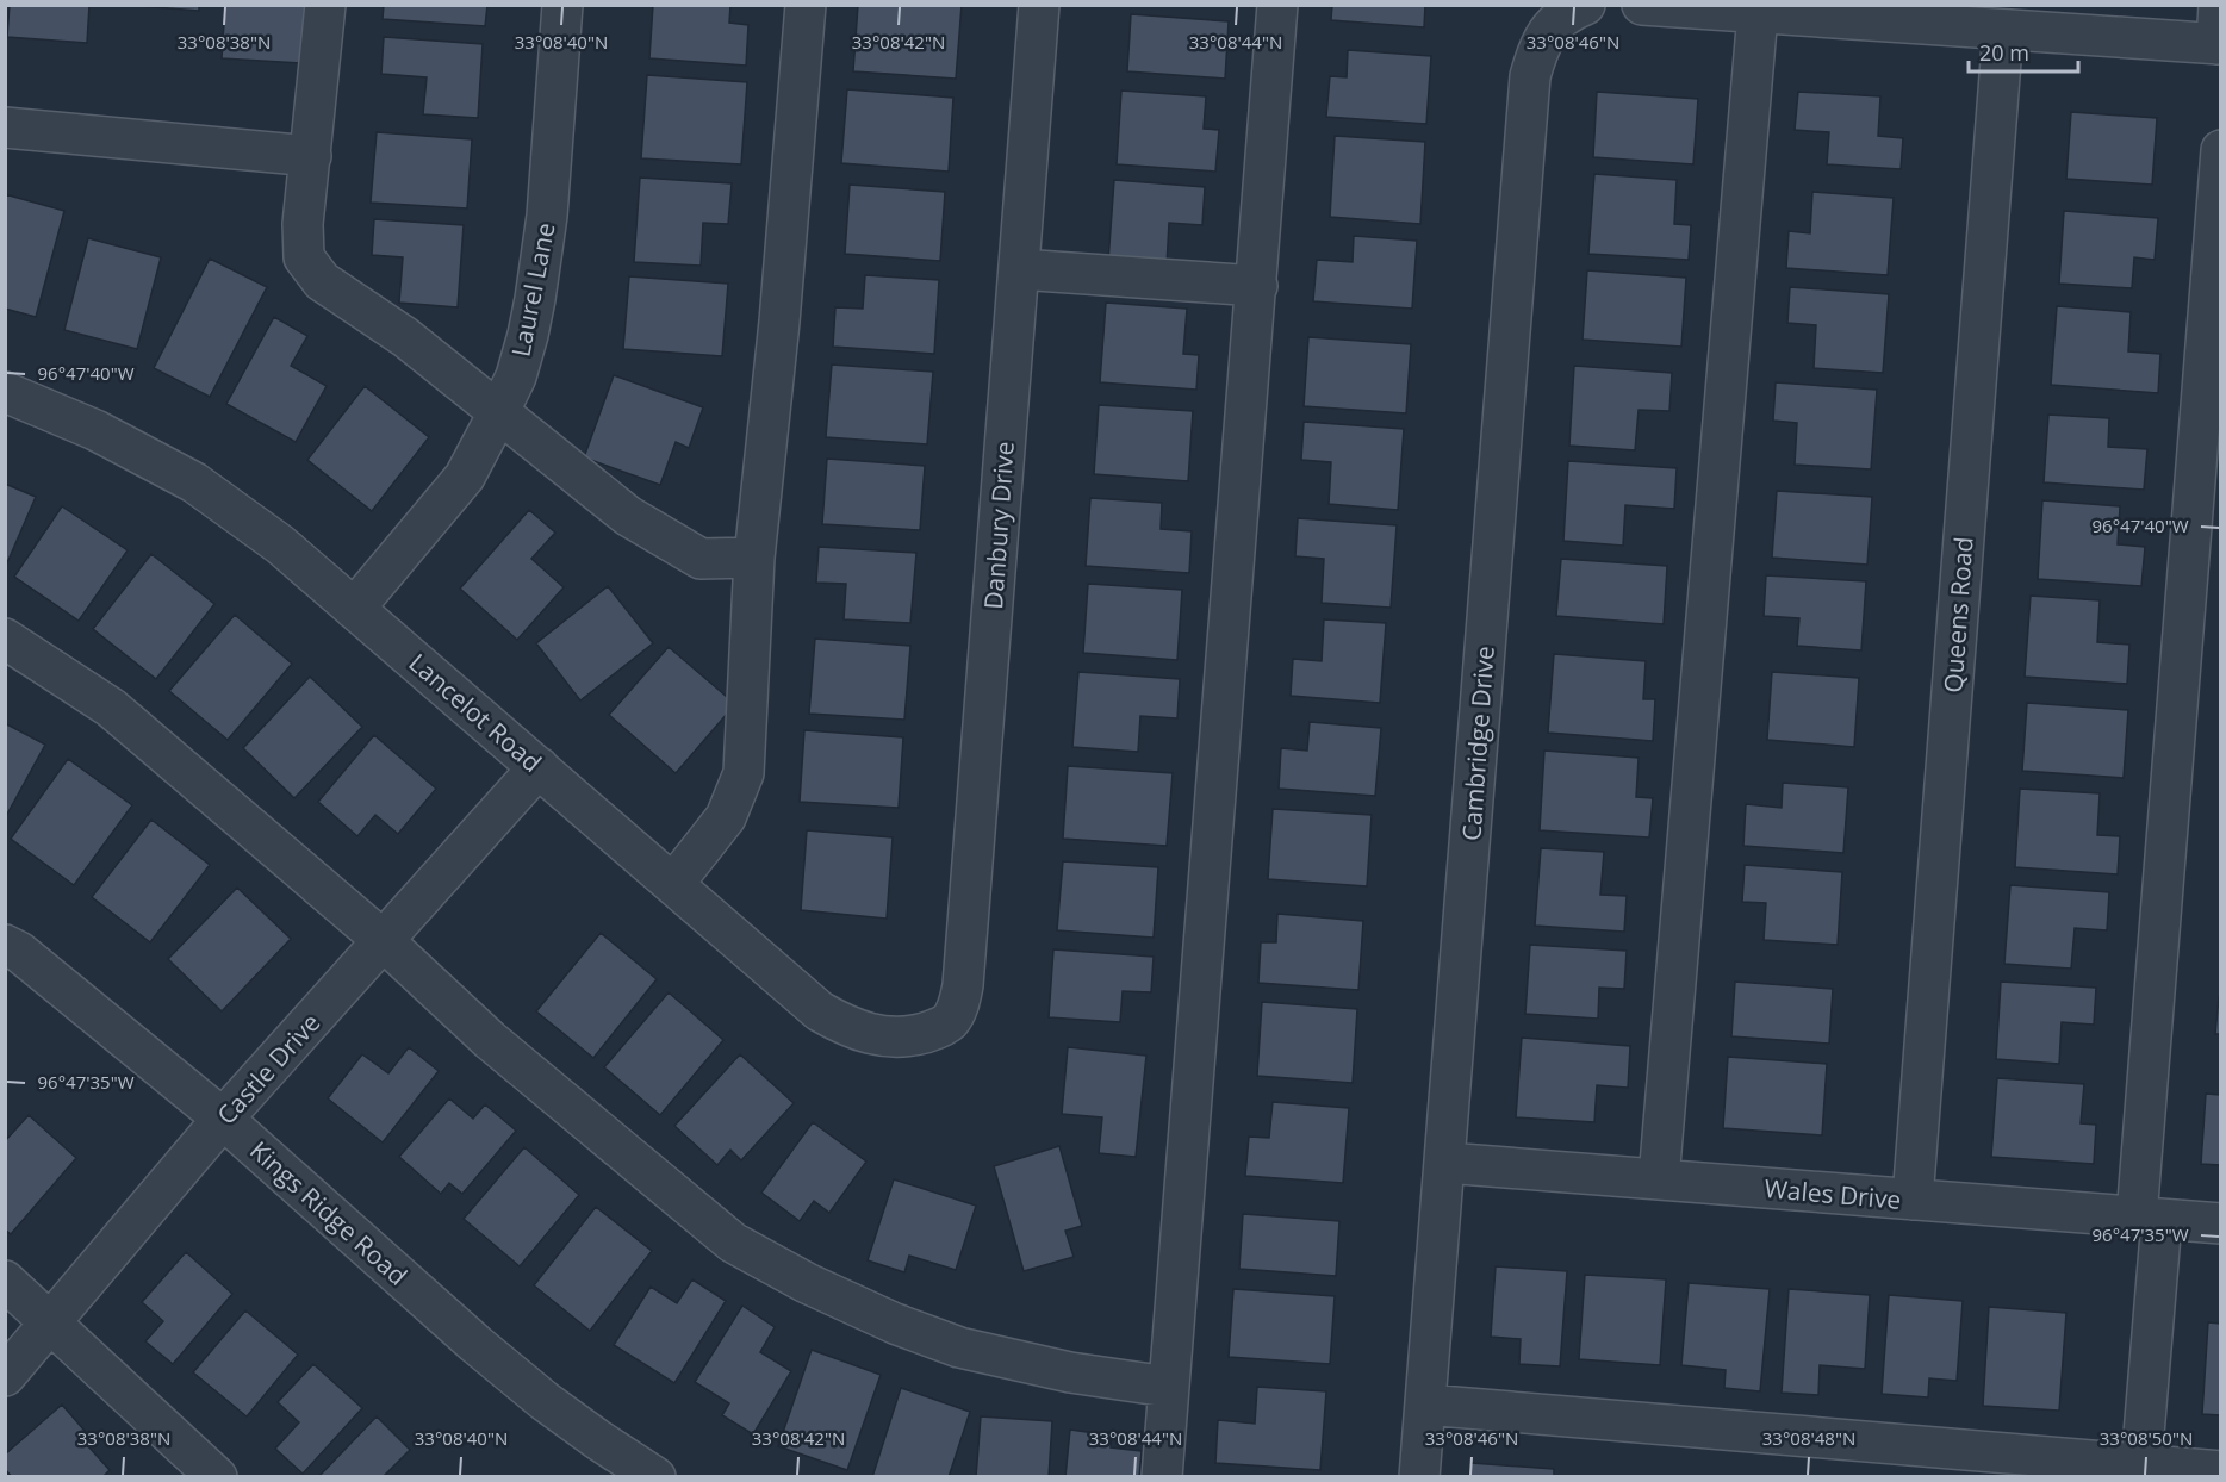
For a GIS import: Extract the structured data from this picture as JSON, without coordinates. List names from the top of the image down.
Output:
{
  "streets": {
    "street": [
      "Laurel Lane",
      "Danbury Drive",
      "Queens Road",
      "Lancelot Road",
      "Cambridge Drive",
      "Castle Drive",
      "Wales Drive",
      "Kings Ridge Road"
    ]
  },
  "crossings": [
    ["Laurel Lane", "Lancelot Road"],
    ["Danbury Drive", "Lancelot Road"],
    ["Queens Road", "Wales Drive"],
    ["Lancelot Road", "Castle Drive"],
    ["Cambridge Drive", "Wales Drive"],
    ["Castle Drive", "Kings Ridge Road"]
  ],
  "scale_bar": "20 m",
  "coordinates": [
    "33°08'38\"N",
    "33°08'40\"N",
    "33°08'42\"N",
    "33°08'44\"N",
    "33°08'46\"N",
    "96°47'40\"W",
    "96°47'35\"W",
    "33°08'48\"N",
    "33°08'50\"N"
  ]
}
